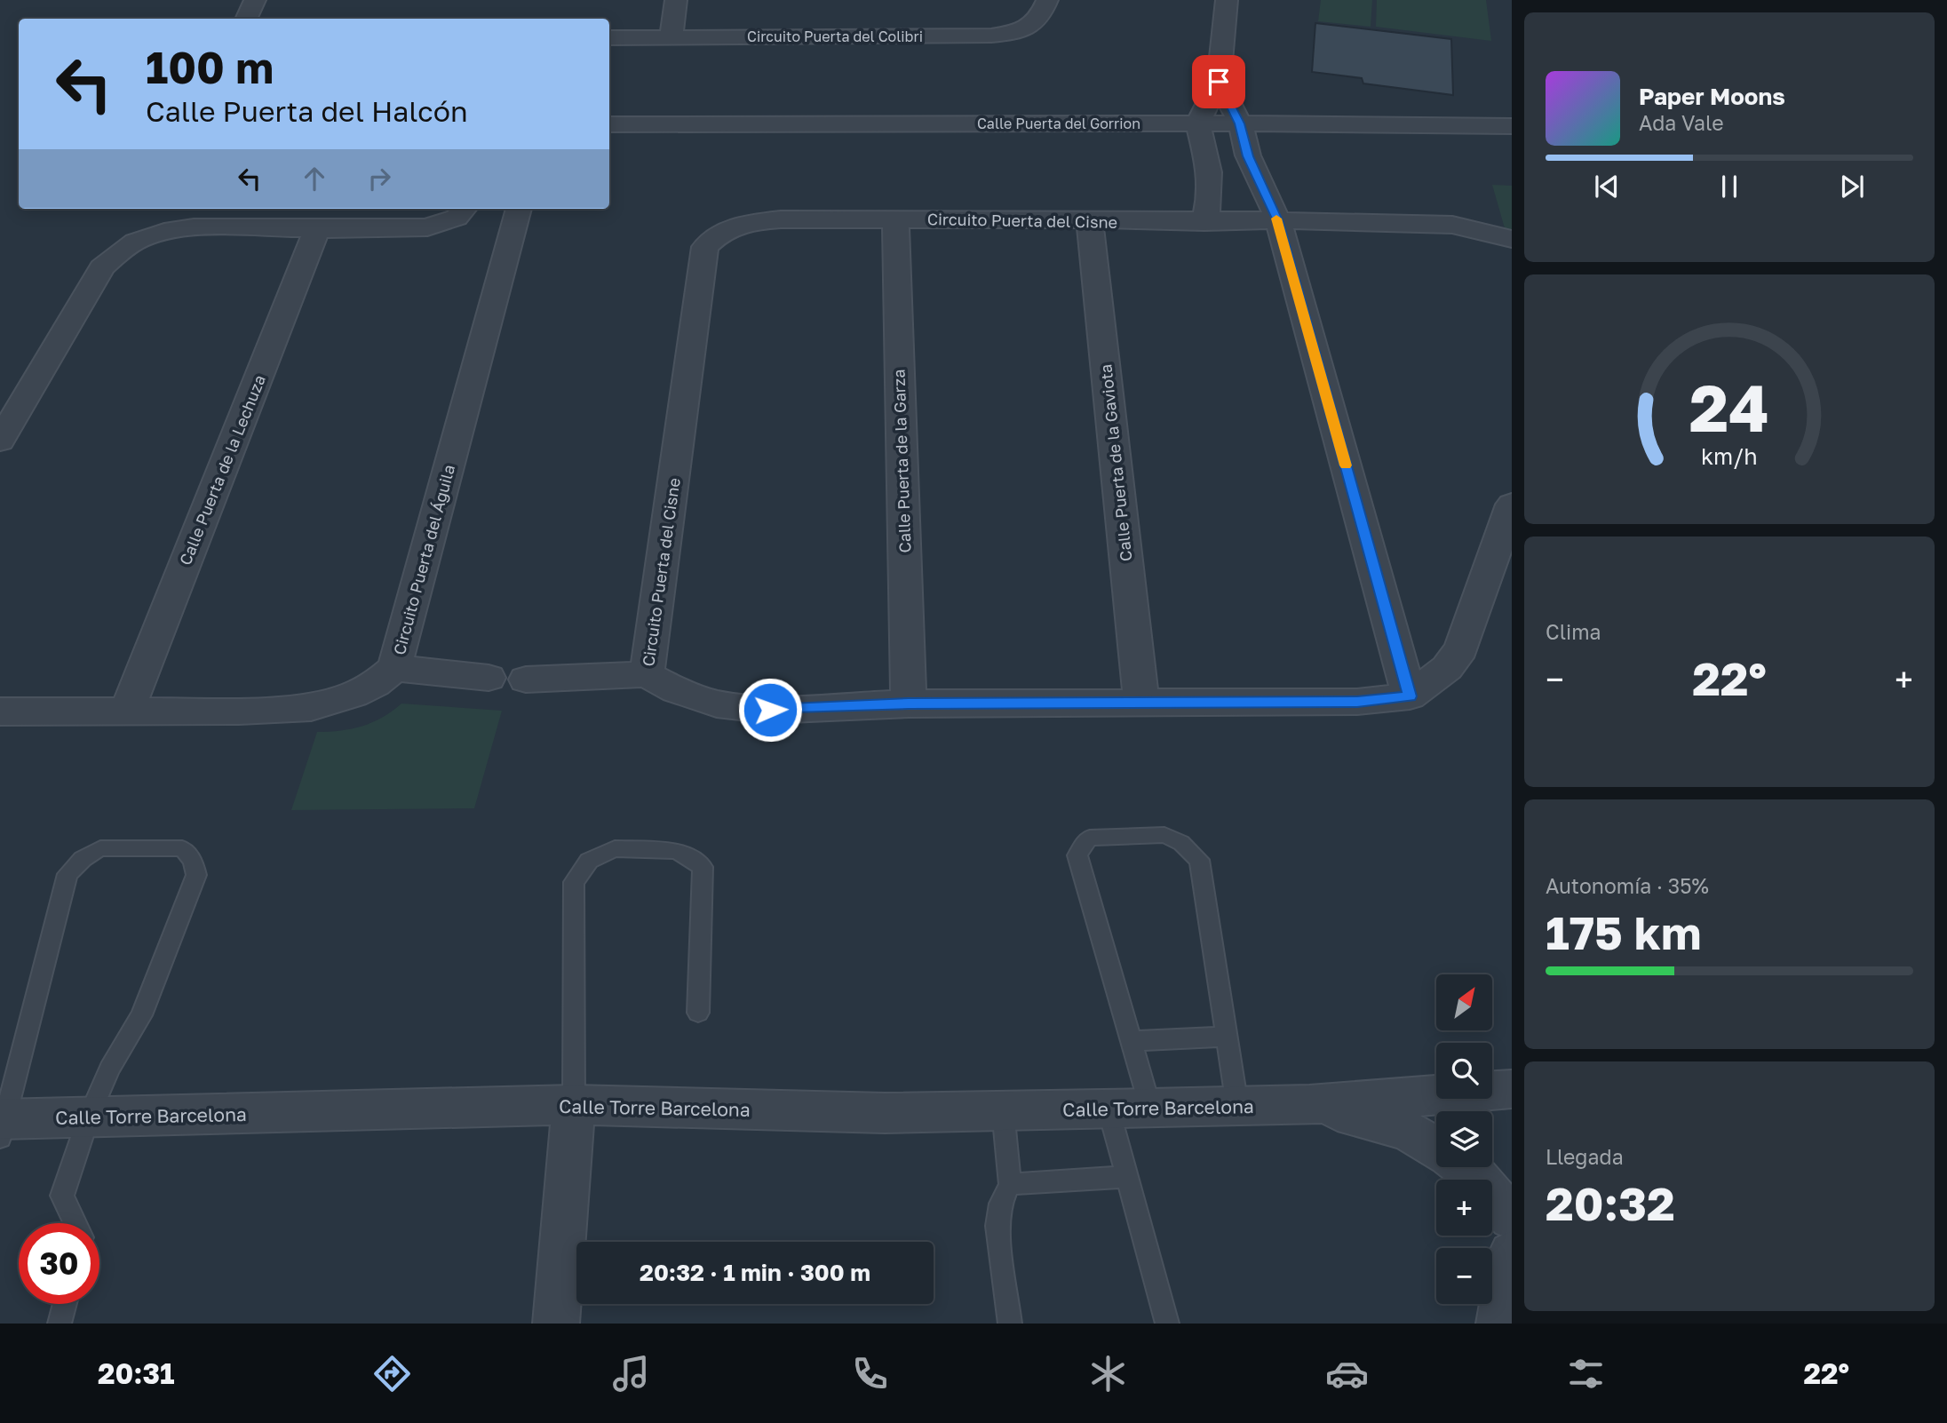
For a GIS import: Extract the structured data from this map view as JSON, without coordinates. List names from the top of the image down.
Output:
{
  "streets": {
    "street": [
      "Circuito Puerta del Colibri",
      "Calle Puerta del Gorrion",
      "Circuito Puerta del Cisne",
      "Calle Puerta de la Garza",
      "Calle Puerta de la Gaviota",
      "Calle Puerta de la Lechuza",
      "Circuito Puerta del Águila",
      "Calle Torre Barcelona"
    ]
  },
  "crossings": [
    ["Circuito Puerta del Cisne", "Calle Puerta de la Garza"],
    ["Circuito Puerta del Cisne", "Calle Puerta de la Gaviota"],
    ["Calle Puerta de la Lechuza", "Circuito Puerta del Águila"]
  ],
  "north": "top right",
  "page": {
    "turn": ["100 m", "Calle Puerta del Halcón"],
    "song": ["Paper Moons", "Ada Vale"],
    "tile": [
      "Clima",
      ["Autonomía · 35%", "175 km"],
      ["Llegada", "20:32"]
    ],
    "heat": ["−", "22°", "+"],
    "map_buttons": ["+", "−"],
    "limit": "30",
    "trip": "20:32 · 1 min · 300 m",
    "tabs": ["20:31", "22°"],
    "gauge": ["24", "km/h"]
  }
}
